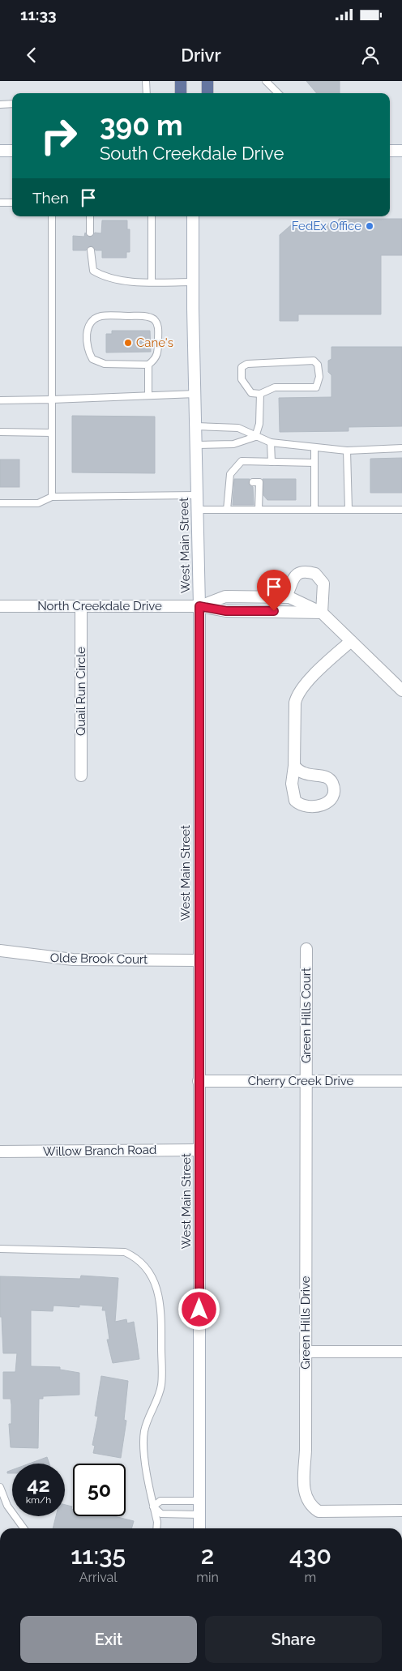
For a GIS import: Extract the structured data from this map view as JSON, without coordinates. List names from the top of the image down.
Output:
{
  "streets": {
    "street": [
      "West Main Street",
      "North Creekdale Drive",
      "Quail Run Circle",
      "Olde Brook Court",
      "Green Hills Court",
      "Cherry Creek Drive",
      "Willow Branch Road",
      "Green Hills Drive"
    ]
  },
  "crossings": [
    ["West Main Street", "North Creekdale Drive"],
    ["West Main Street", "Olde Brook Court"],
    ["West Main Street", "Cherry Creek Drive"],
    ["West Main Street", "Willow Branch Road"],
    ["North Creekdale Drive", "Quail Run Circle"],
    ["Green Hills Court", "Cherry Creek Drive"],
    ["Green Hills Court", "Green Hills Drive"],
    ["Cherry Creek Drive", "Green Hills Drive"]
  ],
  "places": ["FedEx Office", "Cane's"],
  "page": {
    "status": "11:33",
    "header": "Drivr",
    "turn": ["390 m", "South Creekdale Drive"],
    "then": "Then",
    "speed": "42 km/h",
    "limit": "50",
    "eta": [
      "11:35",
      "Arrival",
      "2",
      "min",
      "430",
      "m"
    ],
    "buttons": ["Exit", "Share"]
  }
}
